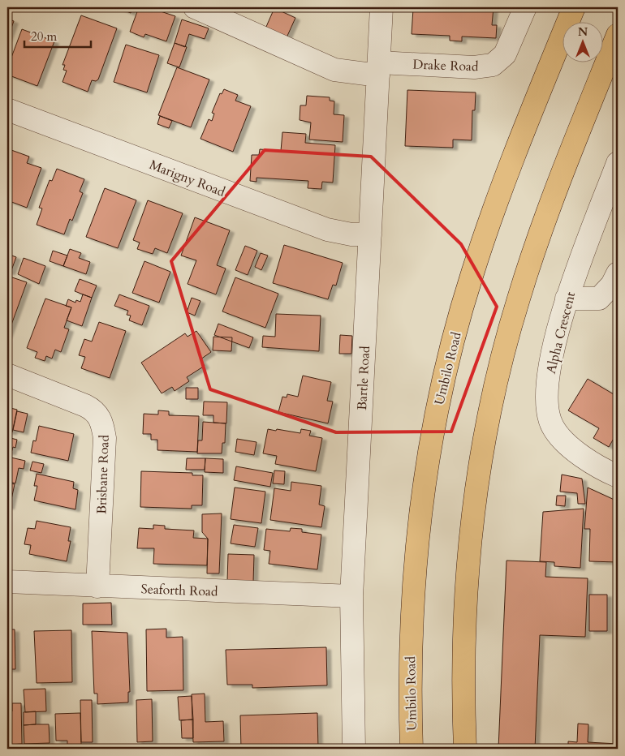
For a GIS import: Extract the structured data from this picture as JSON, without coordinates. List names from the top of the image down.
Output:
{
  "streets": {
    "main road": ["Umbilo Road"],
    "street": [
      "Drake Road",
      "Marigny Road",
      "Alpha Crescent",
      "Bartle Road",
      "Brisbane Road",
      "Seaforth Road"
    ]
  },
  "crossings": [
    ["Drake Road", "Bartle Road"],
    ["Marigny Road", "Bartle Road"],
    ["Bartle Road", "Seaforth Road"],
    ["Brisbane Road", "Seaforth Road"]
  ],
  "scale_bar": "20 m",
  "north": "top"
}
